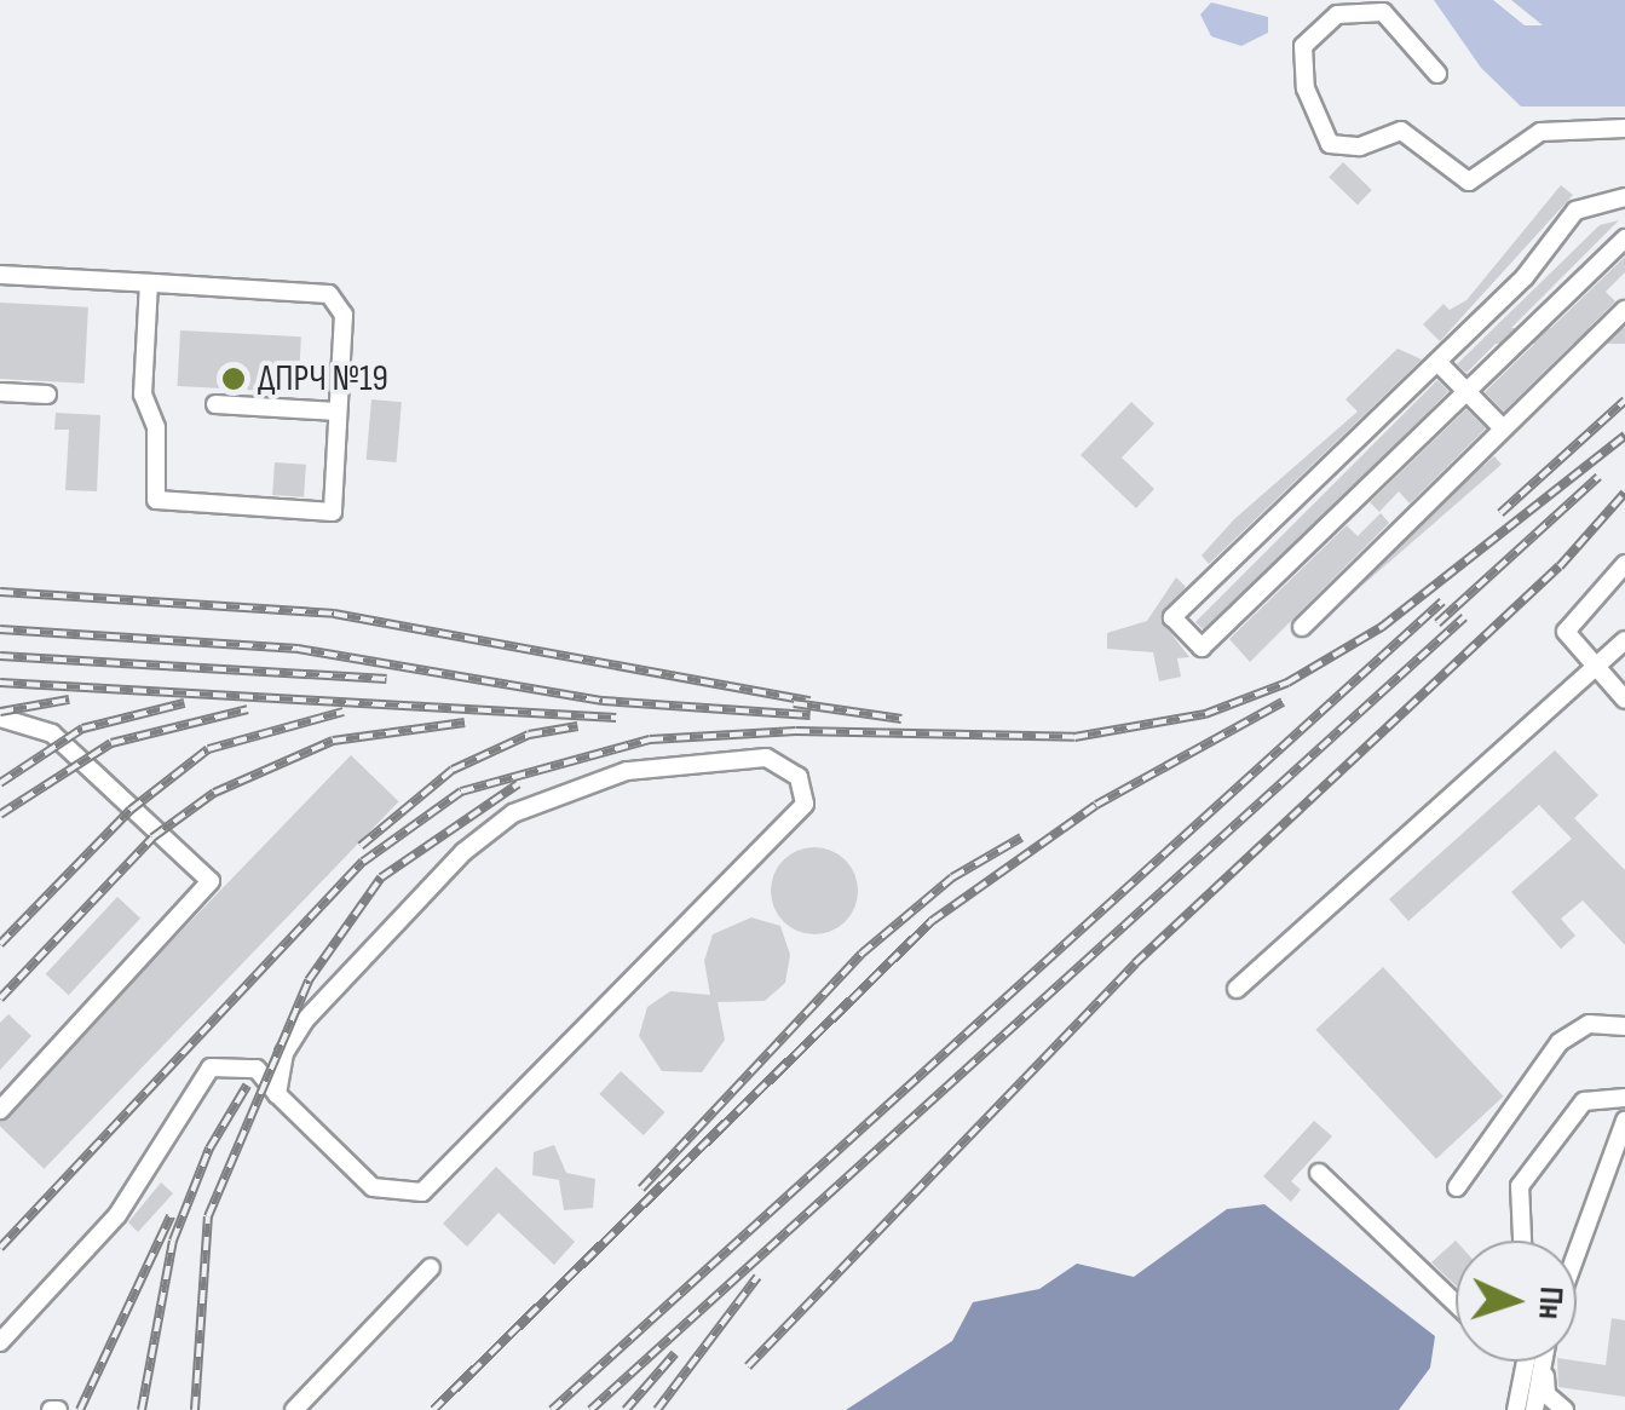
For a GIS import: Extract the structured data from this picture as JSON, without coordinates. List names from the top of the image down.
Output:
{
  "places": ["ДПРЧ №19"],
  "north": "right"
}
